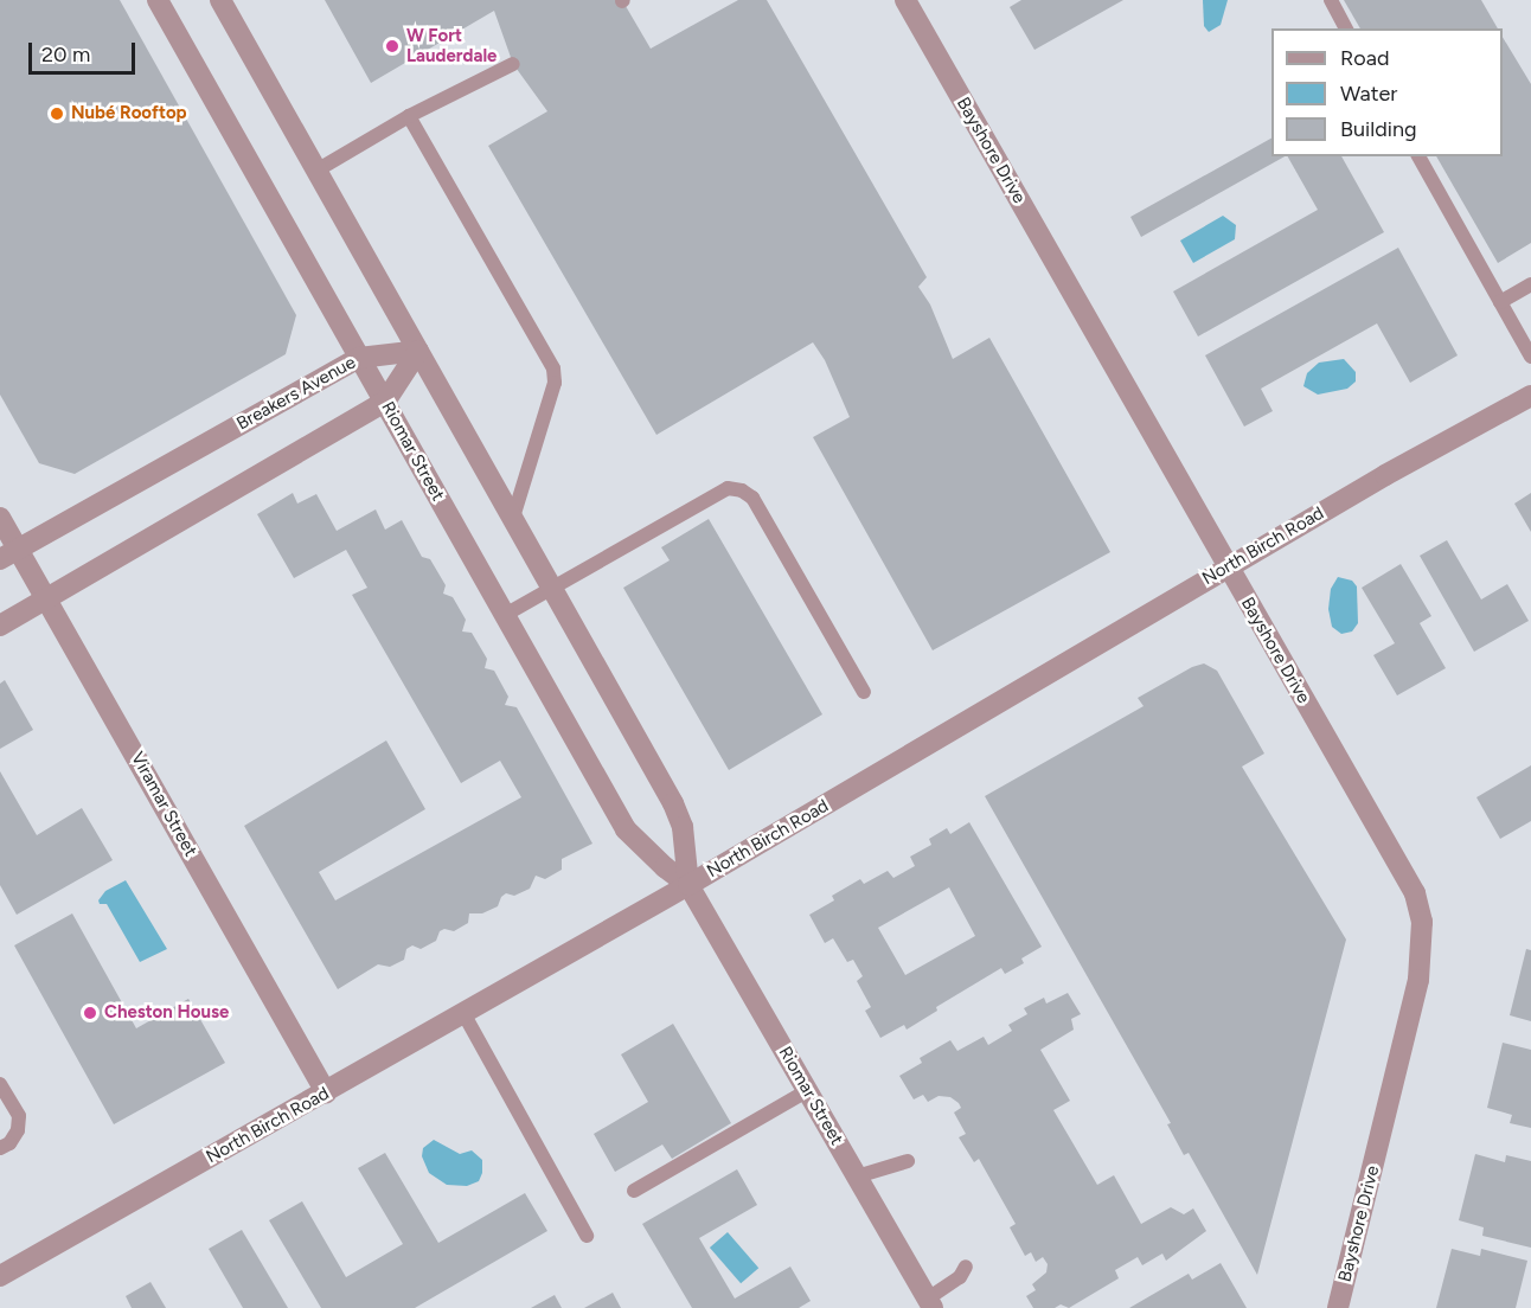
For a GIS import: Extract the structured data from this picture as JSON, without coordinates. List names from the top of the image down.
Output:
{
  "streets": {
    "street": [
      "Bayshore Drive",
      "Breakers Avenue",
      "Riomar Street",
      "North Birch Road",
      "Viramar Street"
    ]
  },
  "crossings": [
    ["Bayshore Drive", "North Birch Road"],
    ["Breakers Avenue", "Riomar Street"],
    ["Breakers Avenue", "Viramar Street"],
    ["Riomar Street", "North Birch Road"],
    ["North Birch Road", "Viramar Street"]
  ],
  "places": ["W Fort Lauderdale", "Nubé Rooftop", "Cheston House"],
  "legend": ["Road", "Water", "Building"],
  "scale_bar": "20 m"
}
